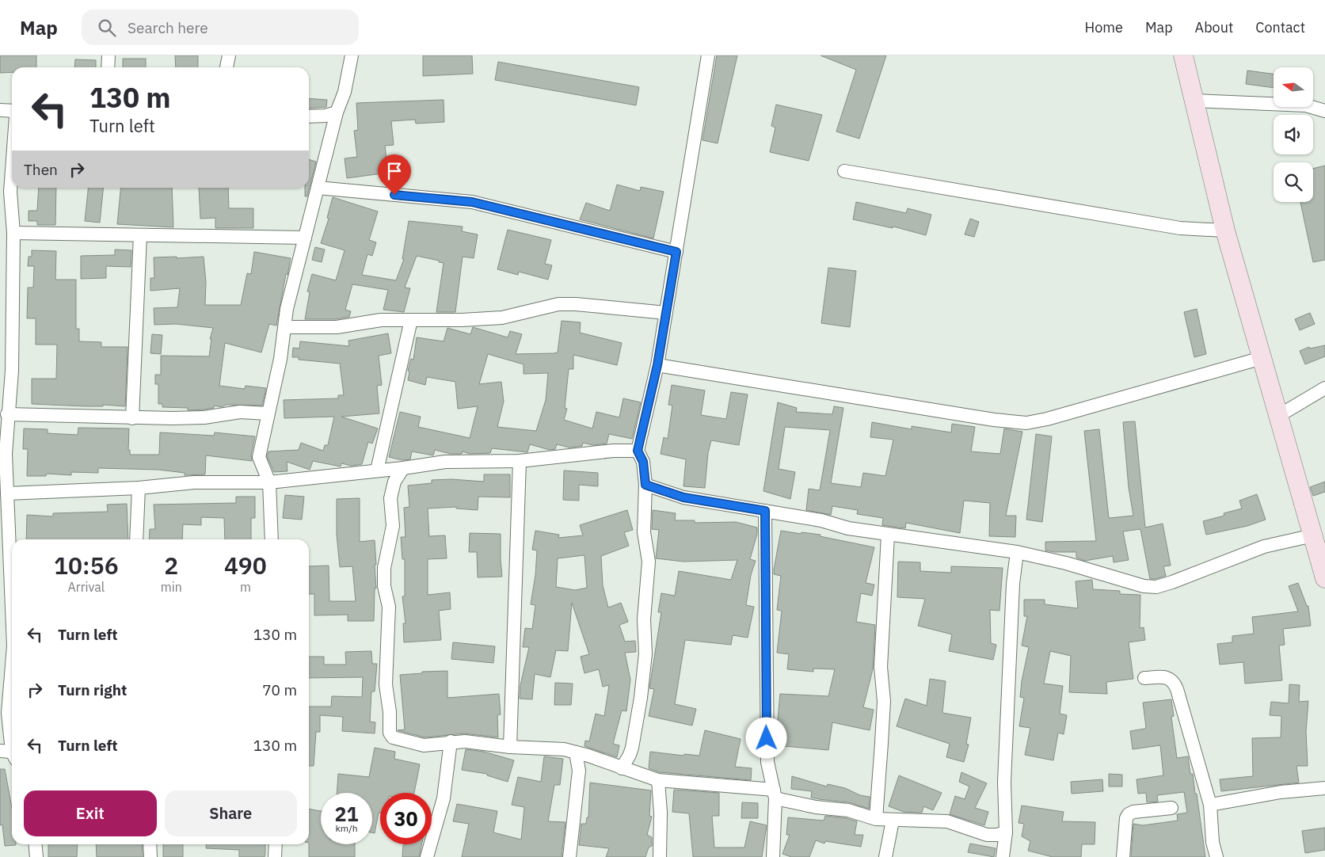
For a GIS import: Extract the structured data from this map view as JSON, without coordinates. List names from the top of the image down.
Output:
{
  "north": "left",
  "page": {
    "header": "Map",
    "search": "Search here",
    "nav": [
      "Home",
      "Map",
      "About",
      "Contact"
    ],
    "turn": ["130 m", "Turn left"],
    "then": "Then",
    "eta": [
      "10:56",
      "Arrival",
      "2",
      "min",
      "490",
      "m"
    ],
    "list": [
      {
        "name": "Turn left",
        "value": "130 m"
      },
      {
        "name": "Turn right",
        "value": "70 m"
      },
      {
        "name": "Turn left",
        "value": "130 m"
      }
    ],
    "buttons": ["Exit", "Share"],
    "speed": "21 km/h",
    "limit": "30"
  }
}
